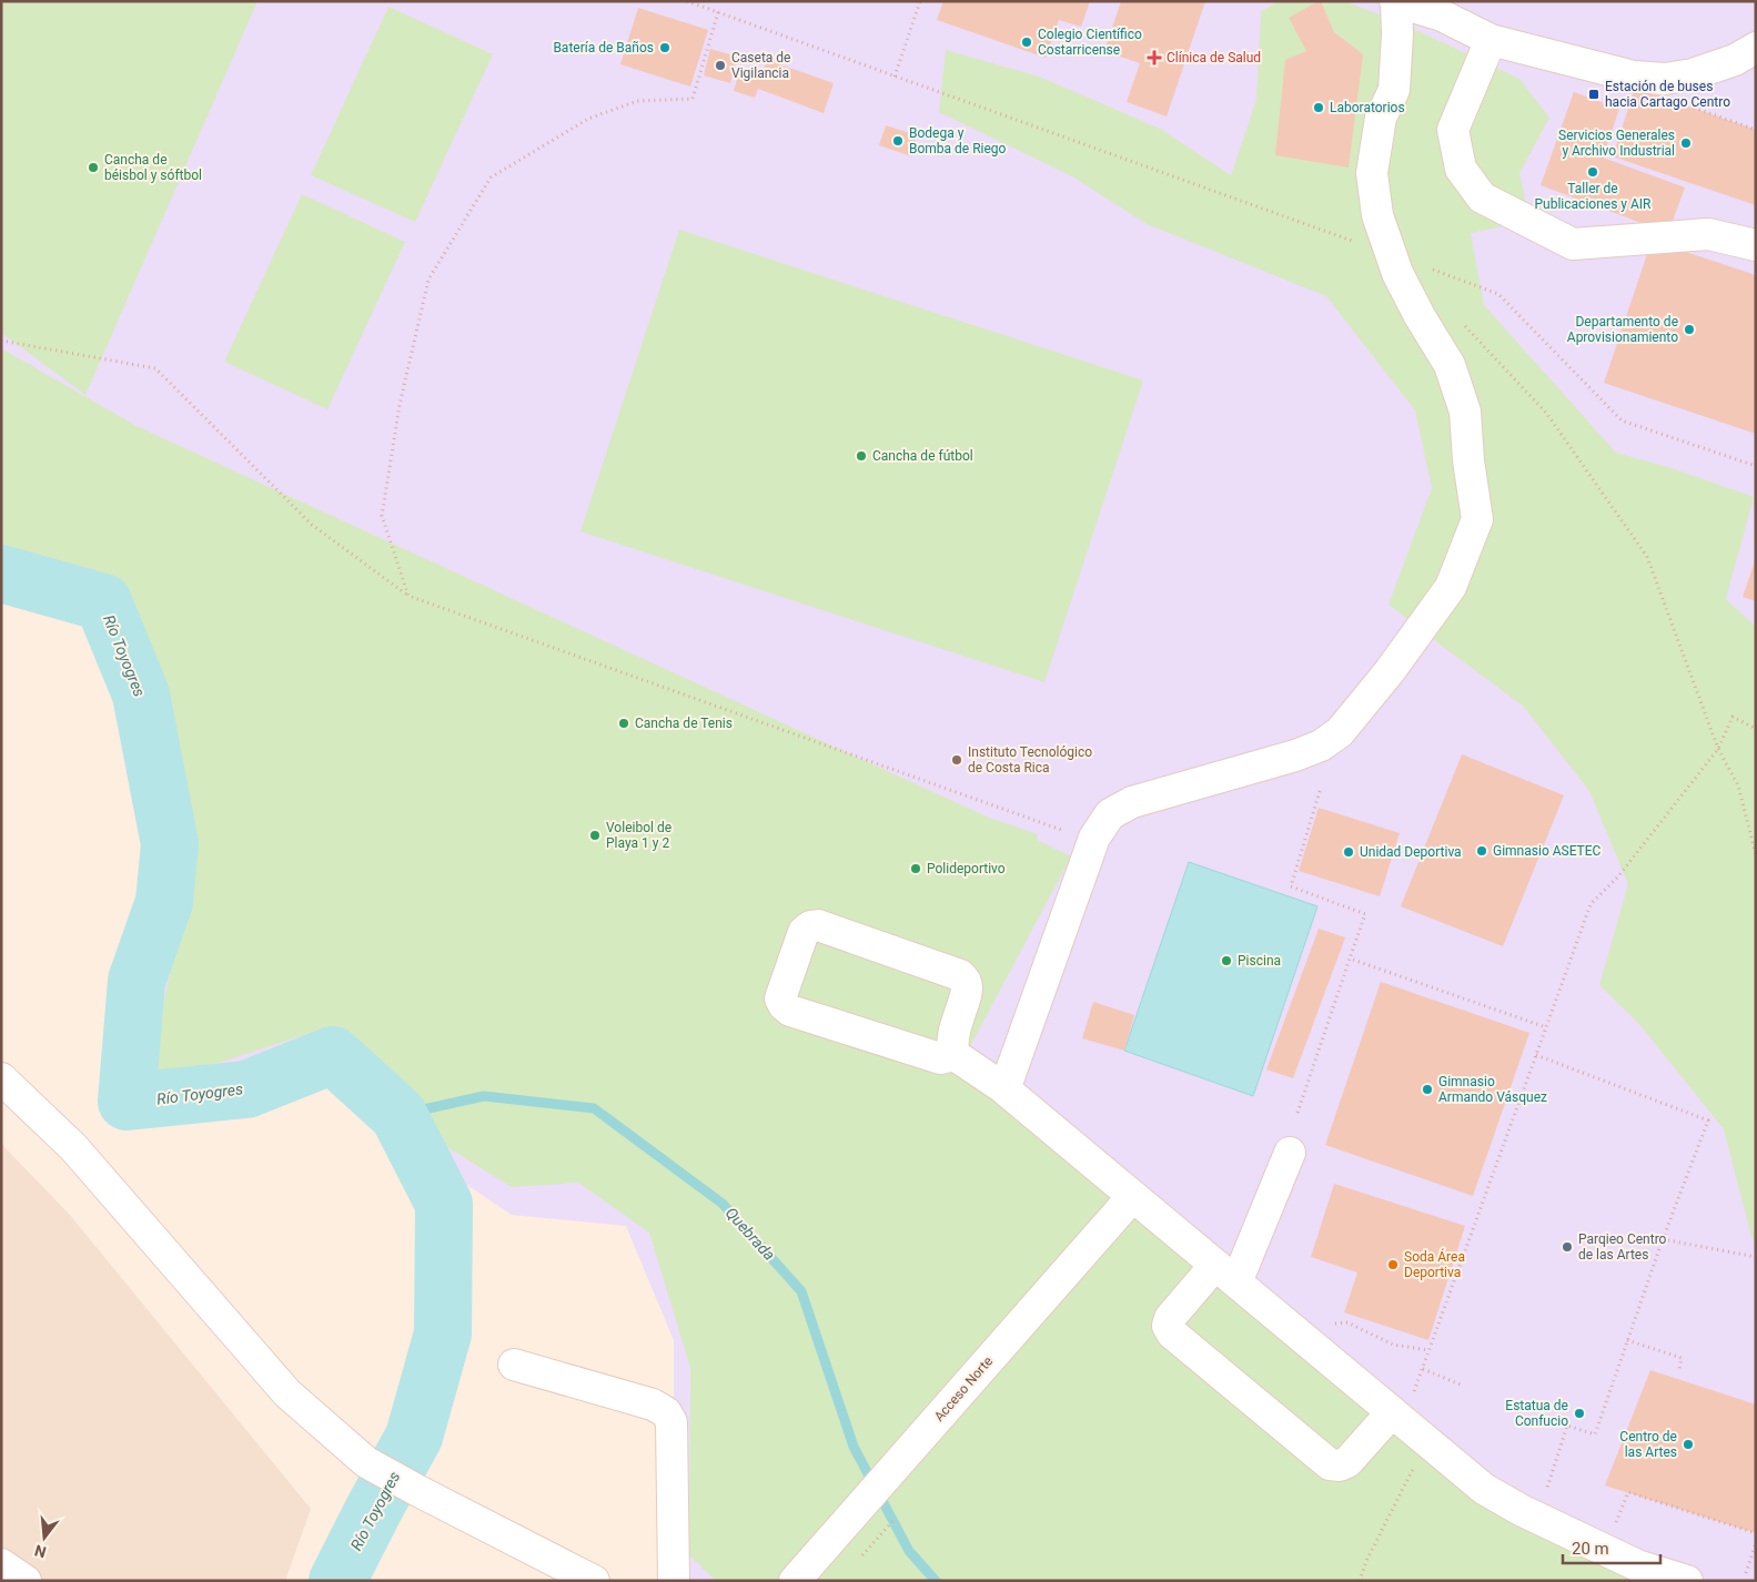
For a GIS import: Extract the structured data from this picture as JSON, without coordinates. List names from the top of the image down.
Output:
{
  "streets": {
    "street": ["Acceso Norte"]
  },
  "water": ["Río Toyogres", "Quebrada"],
  "places": {
    "other": [
      "Colegio Científico Costarricense",
      "Batería de Baños",
      "Caseta de Vigilancia",
      "Laboratorios",
      "Bodega y Bomba de Riego",
      "Servicios Generales y Archivo Industrial",
      "Cancha de béisbol y sóftbol",
      "Taller de Publicaciones y AIR",
      "Departamento de Aprovisionamiento",
      "Cancha de fútbol",
      "Cancha de Tenis",
      "Instituto Tecnológico de Costa Rica",
      "Voleibol de Playa 1 y 2",
      "Gimnasio ASETEC",
      "Unidad Deportiva",
      "Polideportivo",
      "Piscina",
      "Gimnasio Armando Vásquez",
      "Parqieo Centro de las Artes",
      "Soda Área Deportiva",
      "Estatua de Confucio",
      "Centro de las Artes"
    ],
    "health": ["Clínica de Salud"],
    "transit": ["Estación de buses hacia Cartago Centro"]
  },
  "scale_bar": "20 m",
  "north": "bottom"
}
